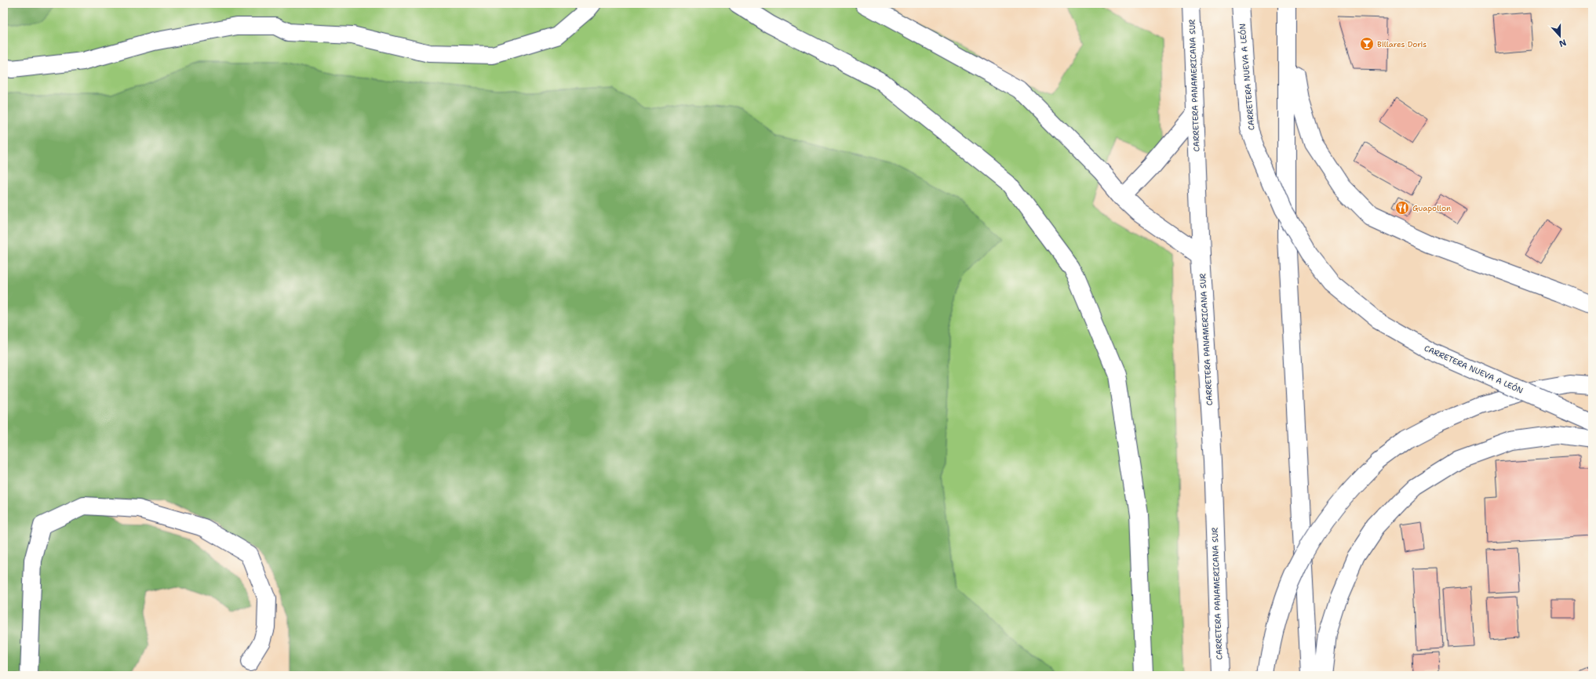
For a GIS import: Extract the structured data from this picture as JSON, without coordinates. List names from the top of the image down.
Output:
{
  "streets": {
    "main road": ["CARRETERA NUEVA A LEÓN", "CARRETERA PANAMERICANA SUR"]
  },
  "places": {
    "bar": ["Billares Doris"],
    "restaurant": ["Guapollon"]
  },
  "north": "bottom"
}
